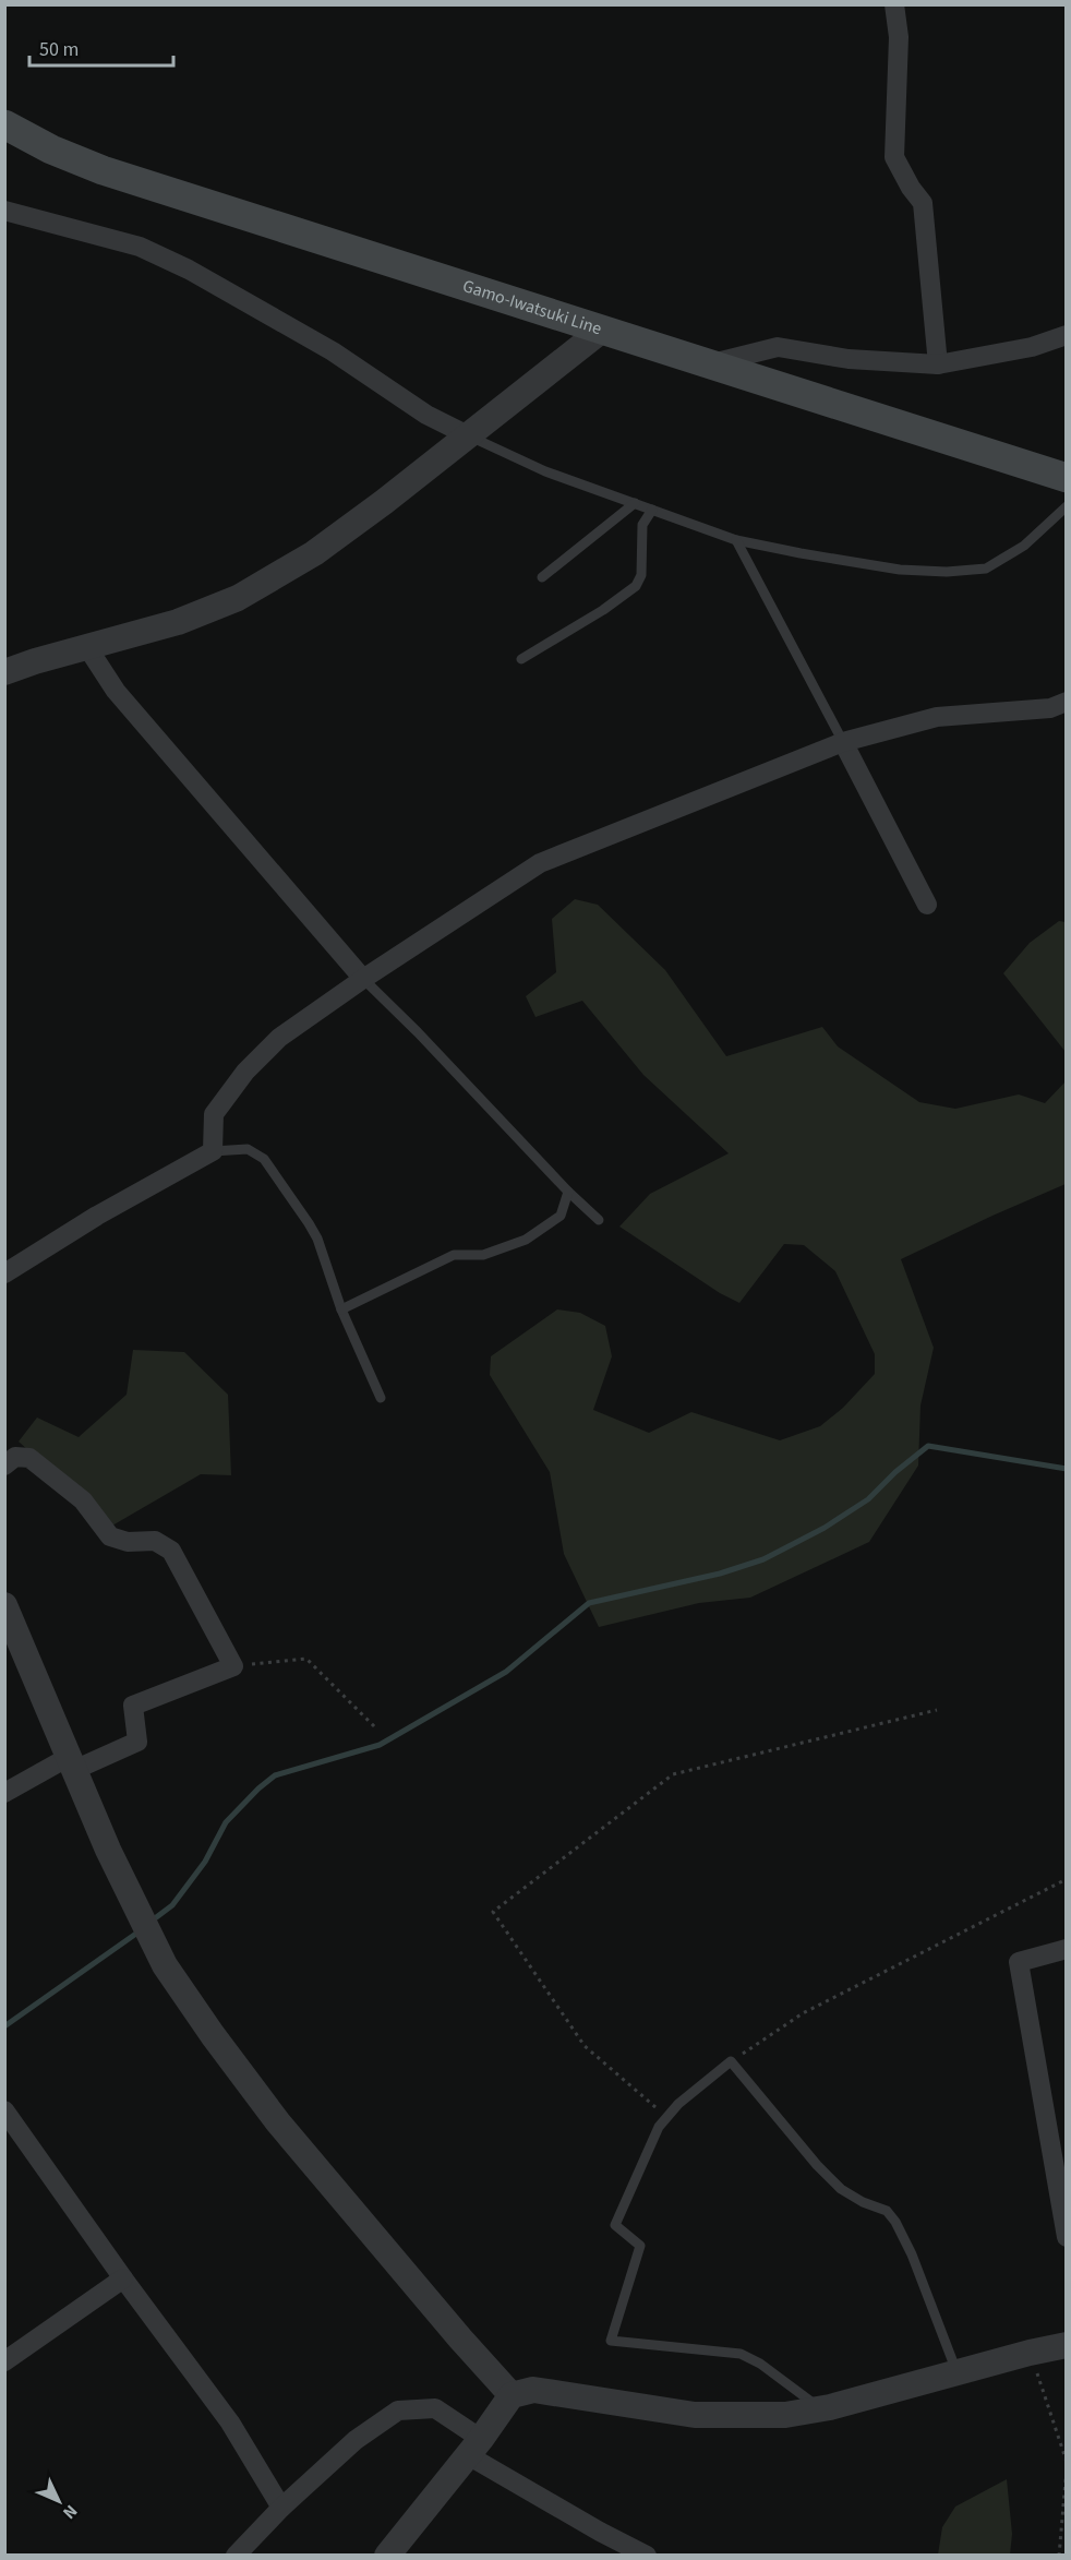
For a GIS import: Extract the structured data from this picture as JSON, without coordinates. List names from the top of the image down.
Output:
{
  "streets": {
    "main road": ["Gamo-Iwatsuki Line"]
  },
  "scale_bar": "50 m",
  "north": "bottom right"
}
